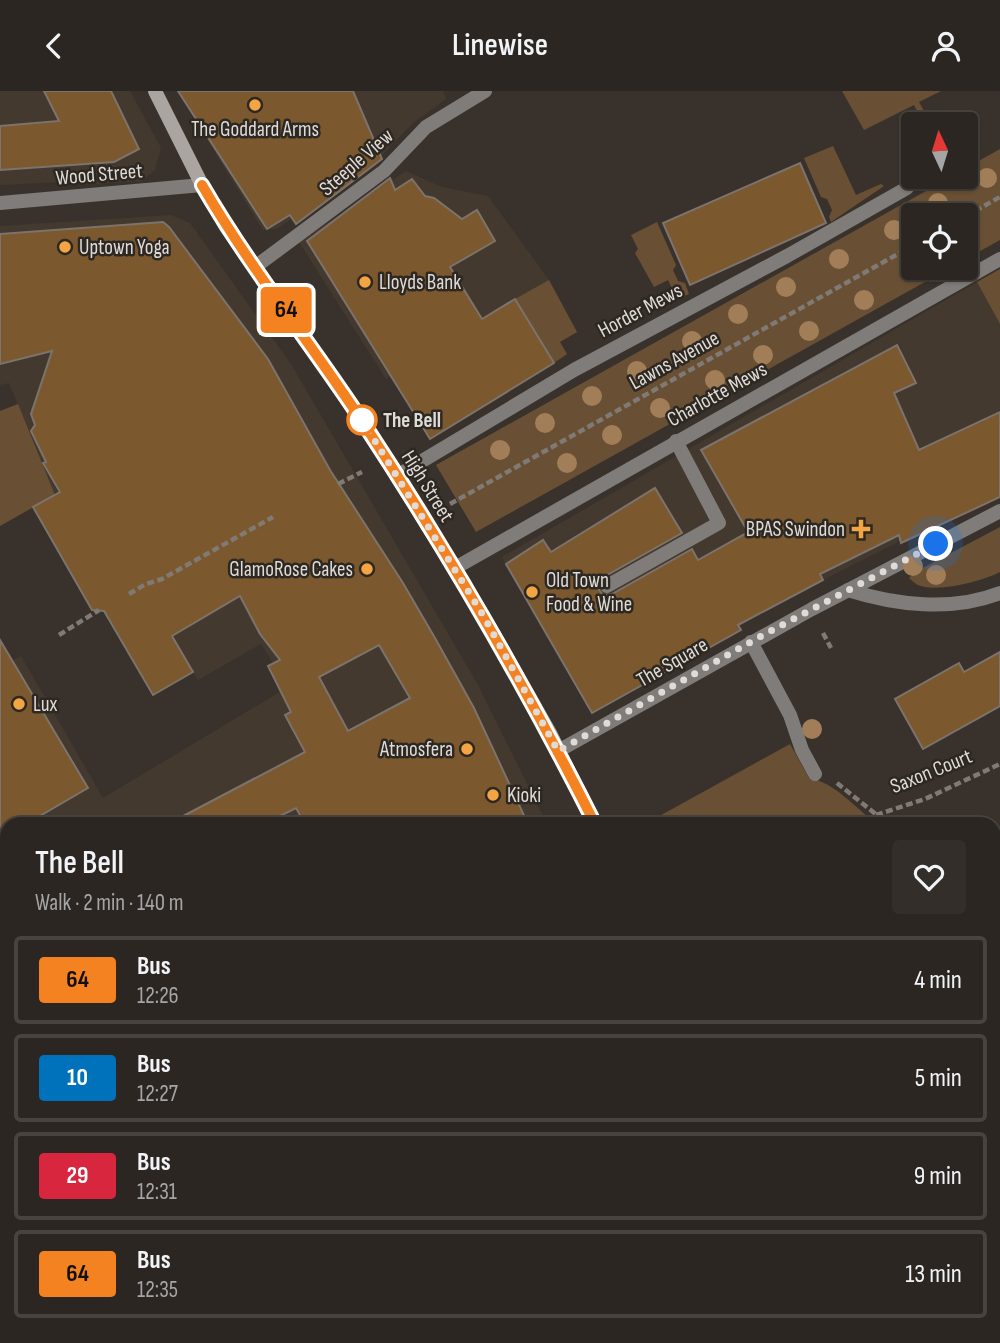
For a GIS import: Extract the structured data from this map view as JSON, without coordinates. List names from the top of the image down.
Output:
{
  "streets": {
    "main road": ["High Street"],
    "street": [
      "Steeple View",
      "Wood Street",
      "Horder Mews",
      "Charlotte Mews",
      "The Square"
    ],
    "path": ["Lawns Avenue", "Saxon Court"]
  },
  "crossings": [
    ["Steeple View", "High Street"],
    ["Wood Street", "High Street"],
    ["Horder Mews", "High Street"],
    ["Charlotte Mews", "High Street"],
    ["High Street", "The Square"]
  ],
  "places": {
    "other": [
      "The Goddard Arms",
      "Uptown Yoga",
      "Lloyds Bank",
      "The Bell",
      "GlamoRose Cakes",
      "Old Town Food & Wine",
      "Lux",
      "Atmosfera",
      "Kioki"
    ],
    "health": ["BPAS Swindon"]
  },
  "lines": ["bus line 64"],
  "north": "top",
  "page": {
    "header": "Linewise",
    "on_map": "64",
    "heading": ["The Bell", "Walk · 2 min · 140 m"],
    "list": [
      {
        "mark": "64",
        "name": "Bus",
        "note": "12:26",
        "value": "4 min"
      },
      {
        "mark": "10",
        "name": "Bus",
        "note": "12:27",
        "value": "5 min"
      },
      {
        "mark": "29",
        "name": "Bus",
        "note": "12:31",
        "value": "9 min"
      },
      {
        "mark": "64",
        "name": "Bus",
        "note": "12:35",
        "value": "13 min"
      }
    ]
  }
}
